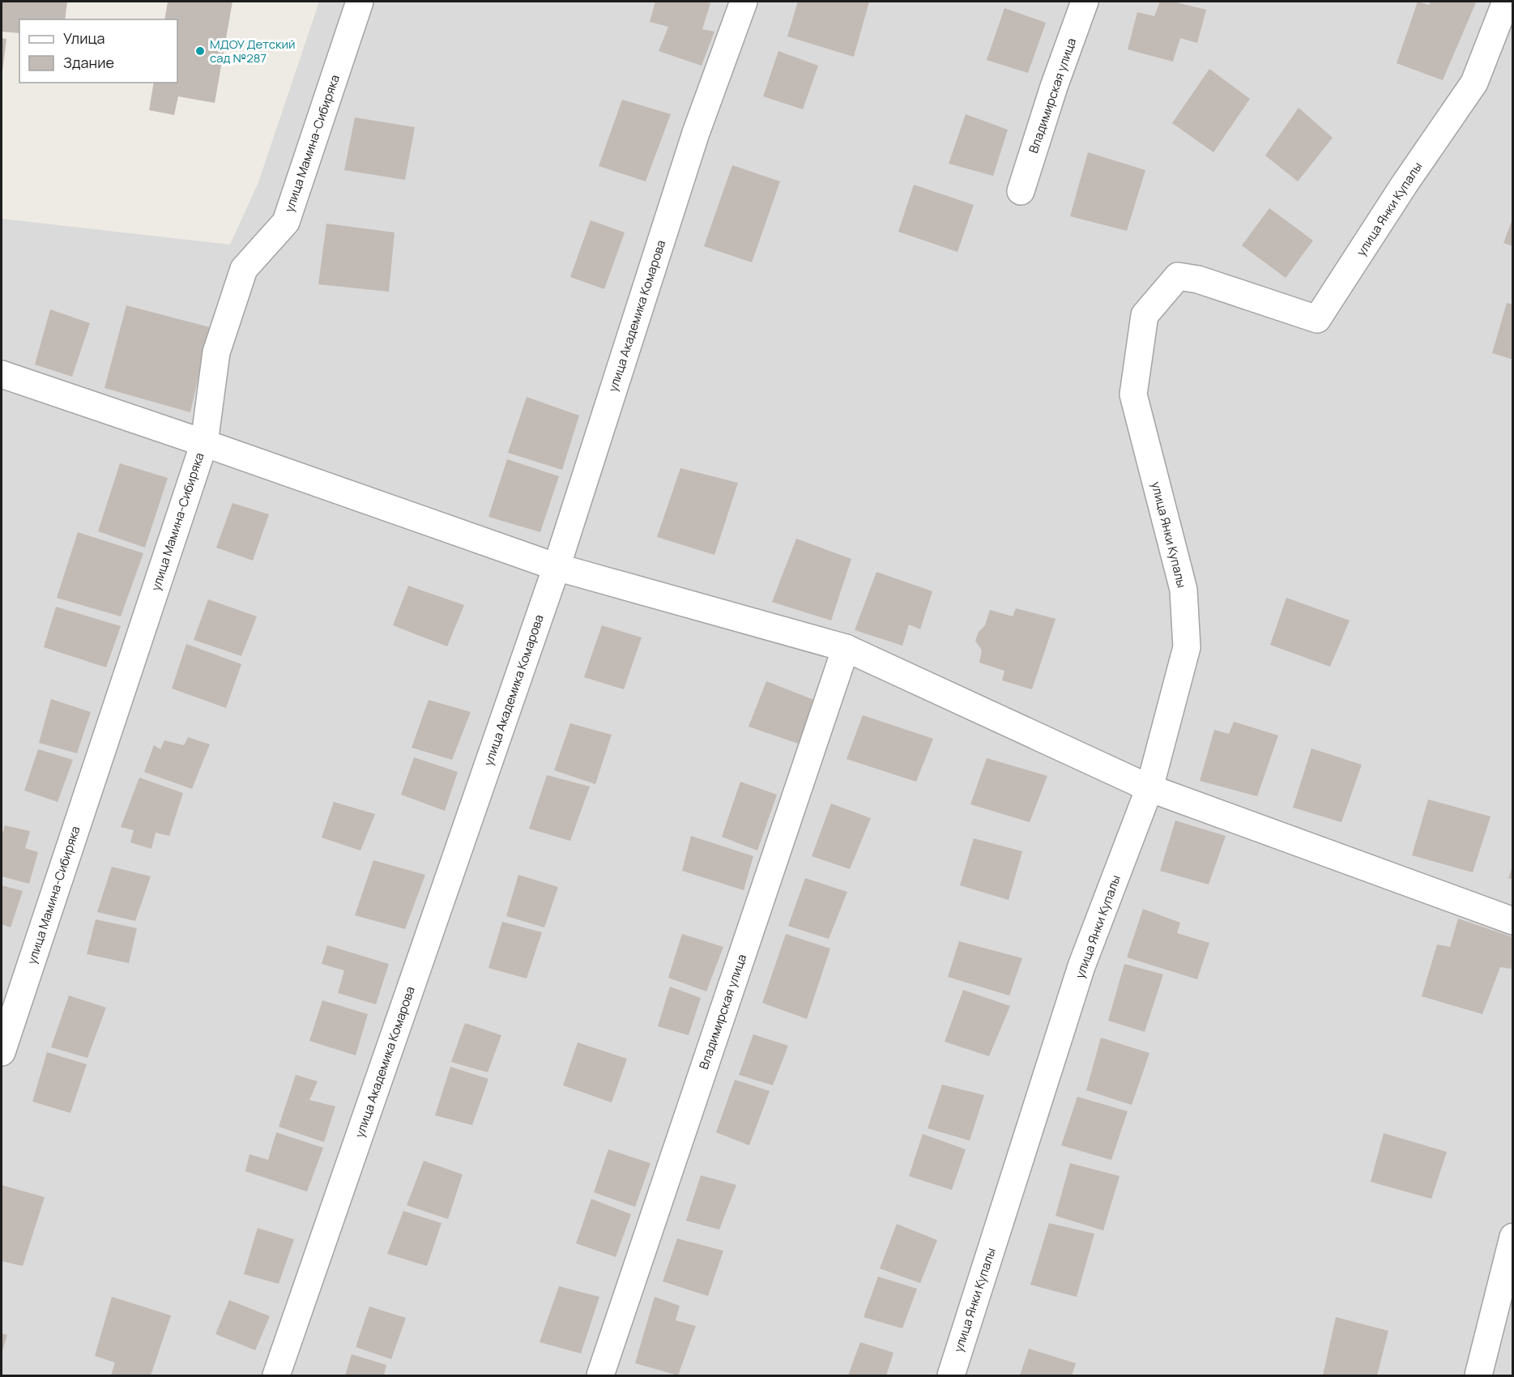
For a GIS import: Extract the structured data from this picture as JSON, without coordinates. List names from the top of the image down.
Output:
{
  "streets": {
    "street": [
      "Владимирская улица",
      "улица Мамина-Сибиряка",
      "улица Янки Купалы",
      "улица Академика Комарова"
    ]
  },
  "places": ["МДОУ Детский сад №287"],
  "legend": ["Улица", "Здание"]
}
